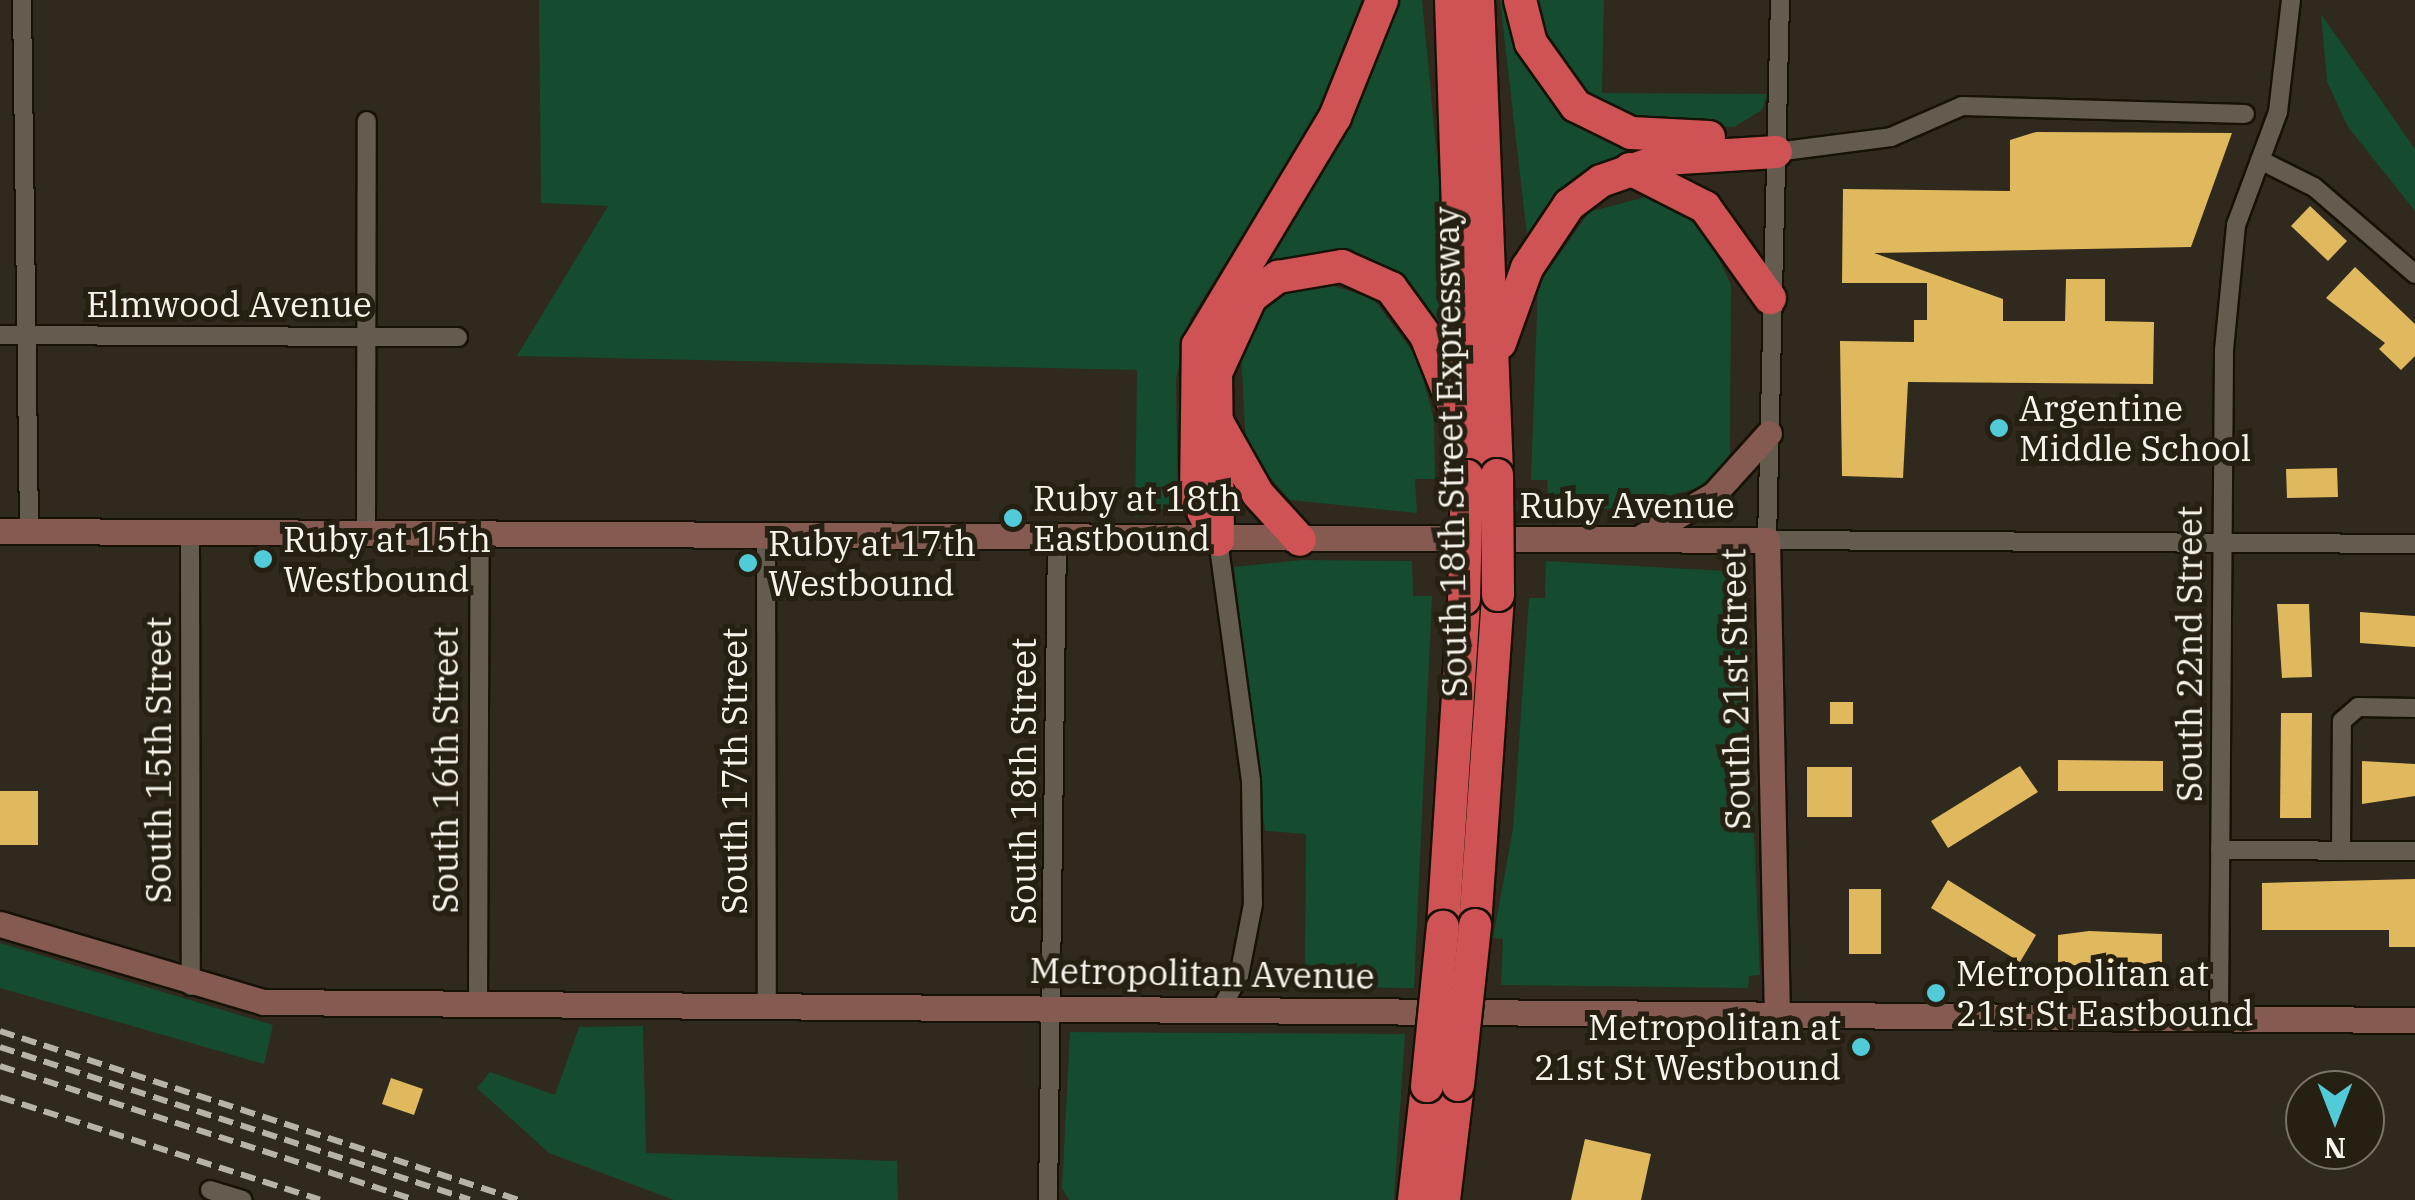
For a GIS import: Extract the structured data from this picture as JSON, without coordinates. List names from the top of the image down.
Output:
{
  "streets": {
    "highway": ["South 18th Street Expressway"],
    "street": [
      "Elmwood Avenue",
      "Ruby Avenue",
      "South 22nd Street",
      "South 21st Street",
      "South 15th Street",
      "South 16th Street",
      "South 17th Street",
      "South 18th Street",
      "Metropolitan Avenue"
    ]
  },
  "crossings": [
    ["Ruby Avenue", "South 22nd Street"],
    ["Ruby Avenue", "South 21st Street"],
    ["Ruby Avenue", "South 15th Street"],
    ["Ruby Avenue", "South 16th Street"],
    ["Ruby Avenue", "South 17th Street"],
    ["Ruby Avenue", "South 18th Street"],
    ["South 22nd Street", "Metropolitan Avenue"],
    ["South 21st Street", "Metropolitan Avenue"],
    ["South 15th Street", "Metropolitan Avenue"],
    ["South 16th Street", "Metropolitan Avenue"],
    ["South 17th Street", "Metropolitan Avenue"],
    ["South 18th Street", "Metropolitan Avenue"]
  ],
  "places": [
    "Argentine Middle School",
    "Ruby at 18th Eastbound",
    "Ruby at 15th Westbound",
    "Ruby at 17th Westbound",
    "Metropolitan at 21st St Eastbound",
    "Metropolitan at 21st St Westbound"
  ],
  "north": "bottom"
}
